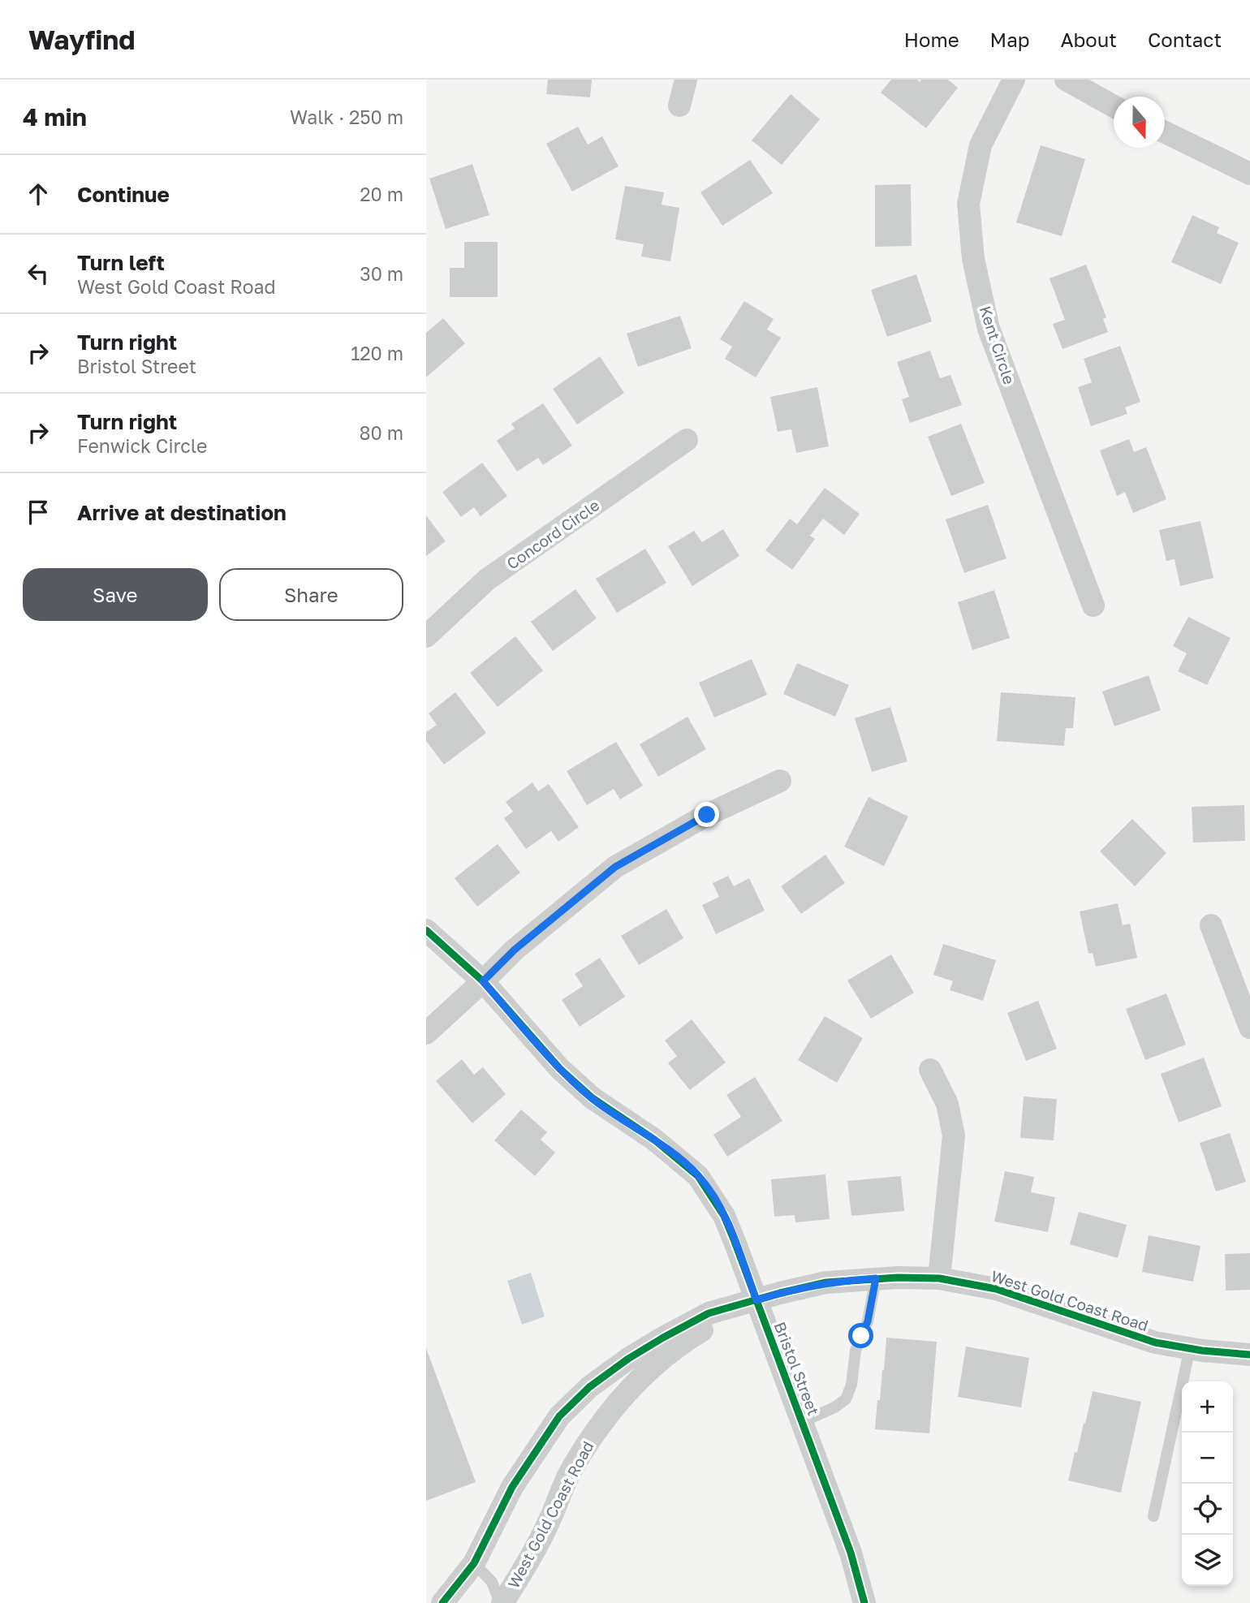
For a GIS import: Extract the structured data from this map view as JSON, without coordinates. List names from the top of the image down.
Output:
{
  "streets": {
    "street": [
      "Kent Circle",
      "Concord Circle",
      "West Gold Coast Road",
      "Bristol Street"
    ]
  },
  "crossings": [
    ["West Gold Coast Road", "Bristol Street"]
  ],
  "north": "bottom",
  "page": {
    "header": "Wayfind",
    "nav": [
      "Home",
      "Map",
      "About",
      "Contact"
    ],
    "heading": ["4 min", "Walk · 250 m"],
    "list": [
      ["Continue", "20 m"],
      ["Turn left", "West Gold Coast Road", "30 m"],
      ["Turn right", "Bristol Street", "120 m"],
      ["Turn right", "Fenwick Circle", "80 m"],
      "Arrive at destination"
    ],
    "buttons": ["Save", "Share"],
    "map_buttons": ["+", "−"]
  }
}
